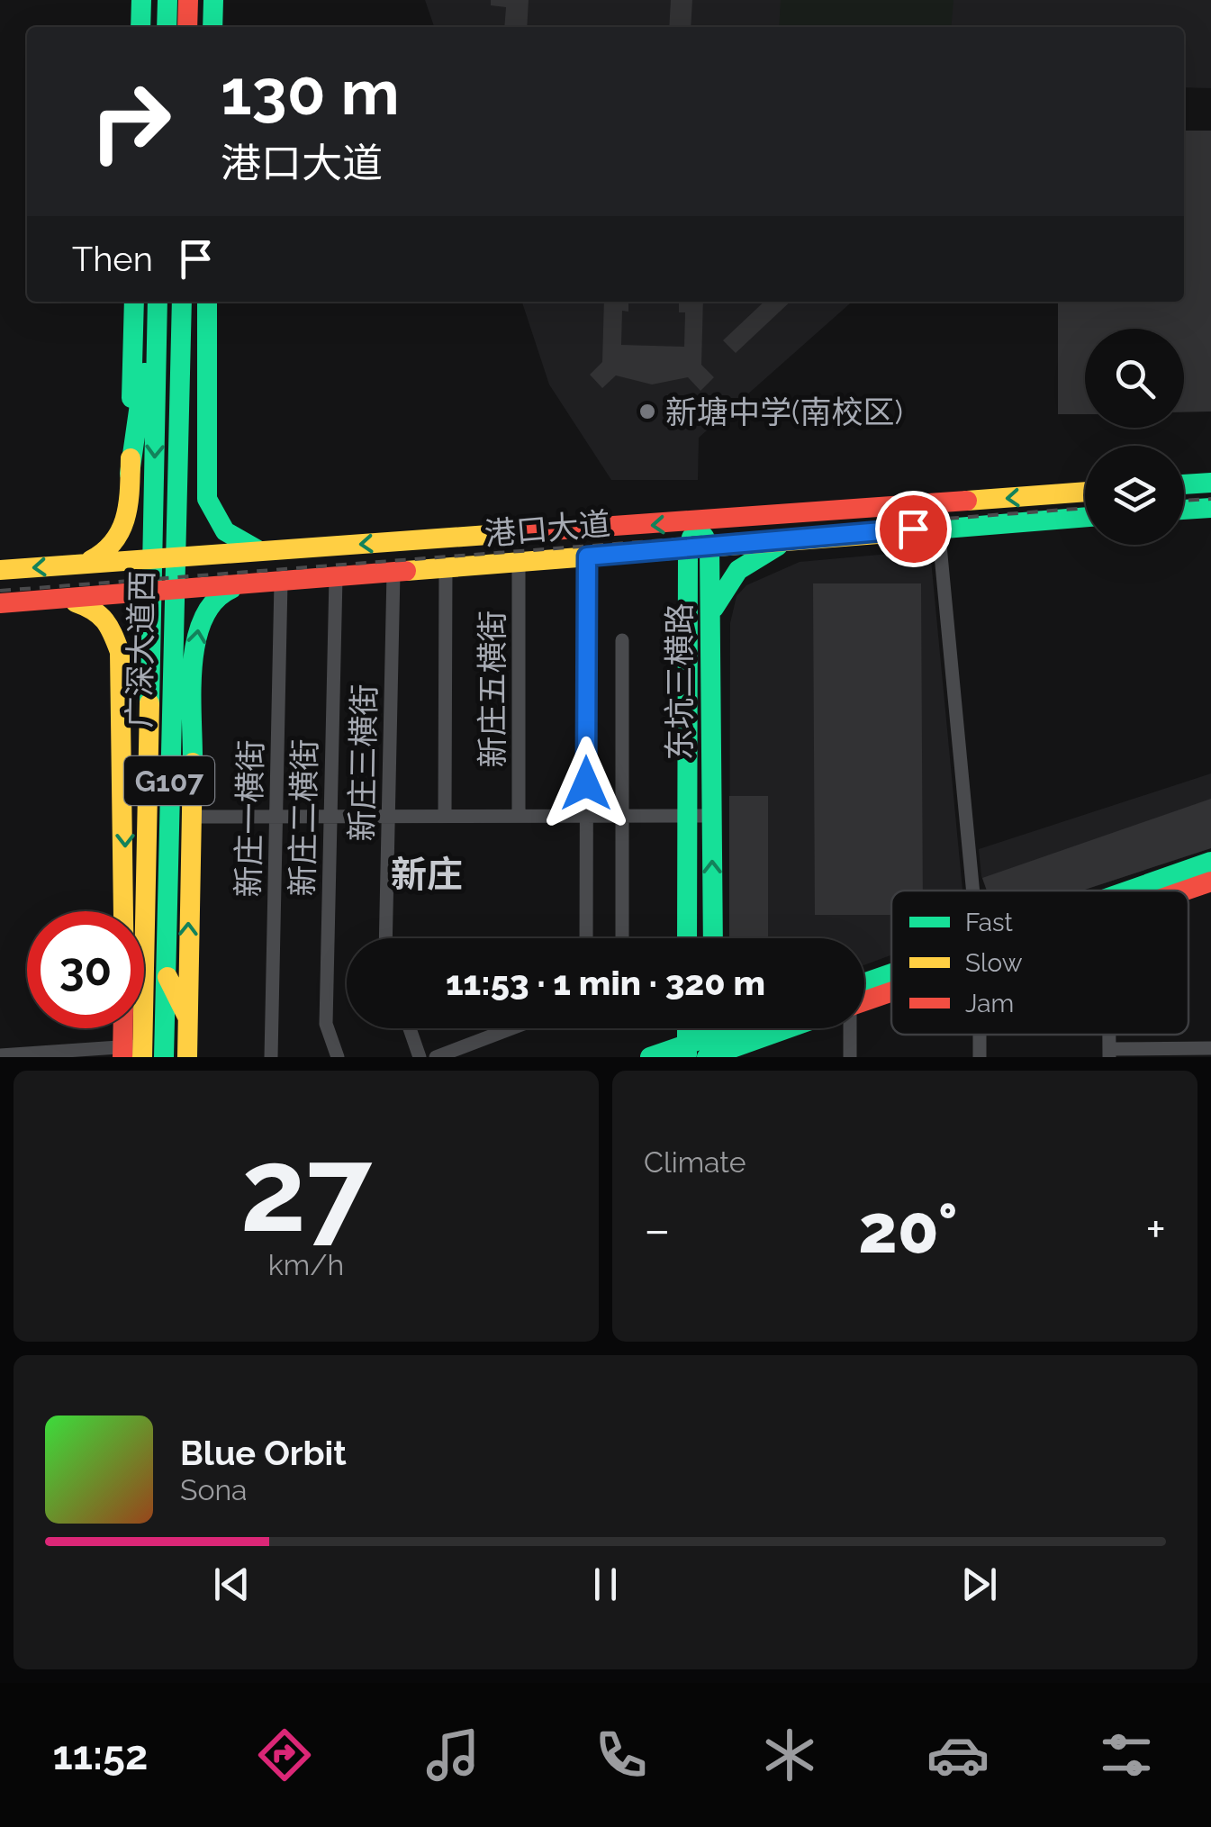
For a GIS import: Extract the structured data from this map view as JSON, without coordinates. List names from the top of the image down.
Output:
{
  "streets": {
    "main road": [
      "港口大道",
      "广深大道西",
      "东坑三横路",
      "G107"
    ],
    "street": [
      "新庄五横街",
      "新庄三横街",
      "新庄二横街",
      "新庄一横街"
    ]
  },
  "crossings": [
    ["港口大道", "广深大道西"],
    ["港口大道", "东坑三横路"],
    ["港口大道", "新庄五横街"],
    ["港口大道", "新庄三横街"],
    ["港口大道", "新庄二横街"],
    ["港口大道", "新庄一横街"]
  ],
  "districts": ["新庄"],
  "places": ["新塘中学(南校区)"],
  "legend": ["Fast", "Slow", "Jam"],
  "page": {
    "turn": ["130 m", "港口大道"],
    "then": "Then",
    "limit": "30",
    "trip": "11:53 · 1 min · 320 m",
    "tile": [
      ["27", "km/h"],
      "Climate"
    ],
    "heat": ["−", "20°", "+"],
    "song": ["Blue Orbit", "Sona"],
    "tabs": "11:52"
  }
}
